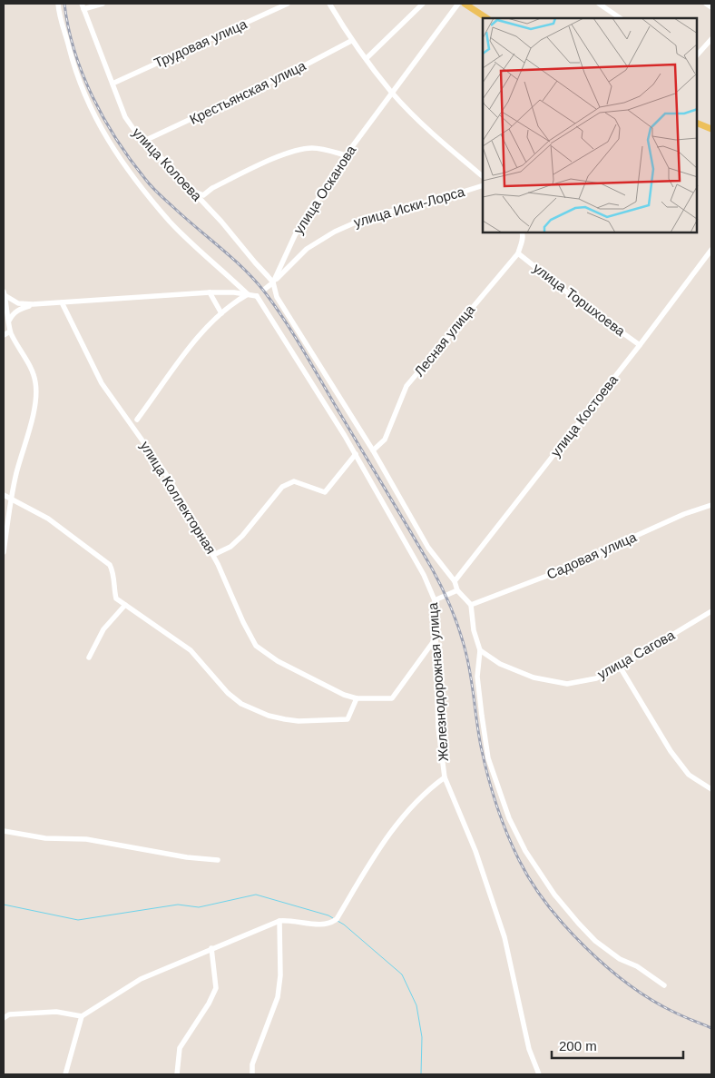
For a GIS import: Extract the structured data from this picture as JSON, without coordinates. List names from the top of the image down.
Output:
{
  "streets": {
    "street": [
      "Трудовая улица",
      "Крестьянская улица",
      "улица Колоева",
      "улица Осканова",
      "улица Иски-Лорса",
      "улица Торшхоева",
      "Лесная улица",
      "улица Костоева",
      "улица Коллекторная",
      "Садовая улица",
      "улица Сагова",
      "Железнодорожная улица"
    ]
  },
  "crossings": [
    ["Трудовая улица", "улица Колоева"],
    ["Крестьянская улица", "улица Колоева"],
    ["улица Колоева", "улица Осканова"],
    ["улица Колоева", "улица Иски-Лорса"],
    ["улица Осканова", "улица Иски-Лорса"],
    ["улица Осканова", "Железнодорожная улица"],
    ["улица Торшхоева", "Лесная улица"],
    ["улица Торшхоева", "улица Костоева"]
  ],
  "scale_bar": "200 m"
}
